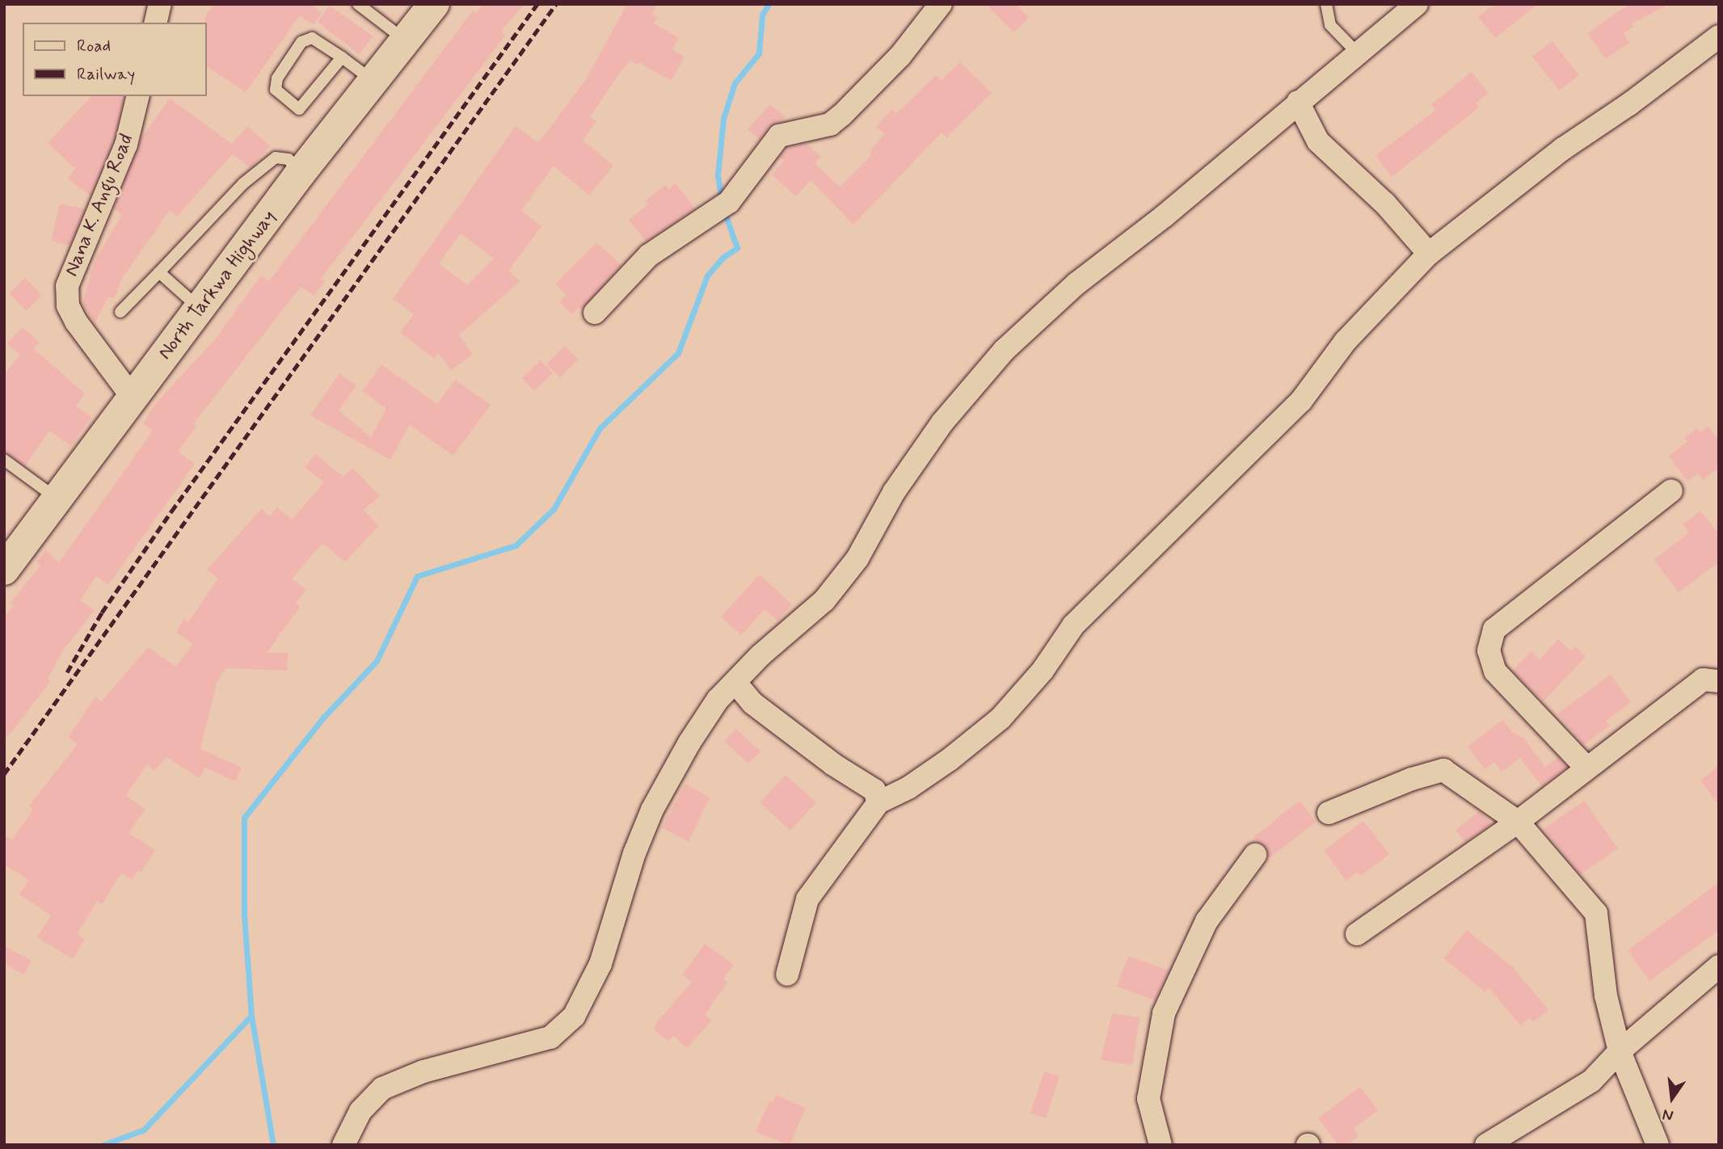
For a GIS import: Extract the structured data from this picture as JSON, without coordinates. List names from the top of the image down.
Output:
{
  "streets": {
    "main road": ["North Tarkwa Highway"],
    "street": ["Nana K. Angu Road"]
  },
  "crossings": [
    ["Nana K. Angu Road", "North Tarkwa Highway"]
  ],
  "legend": ["Road", "Railway"],
  "north": "bottom"
}
